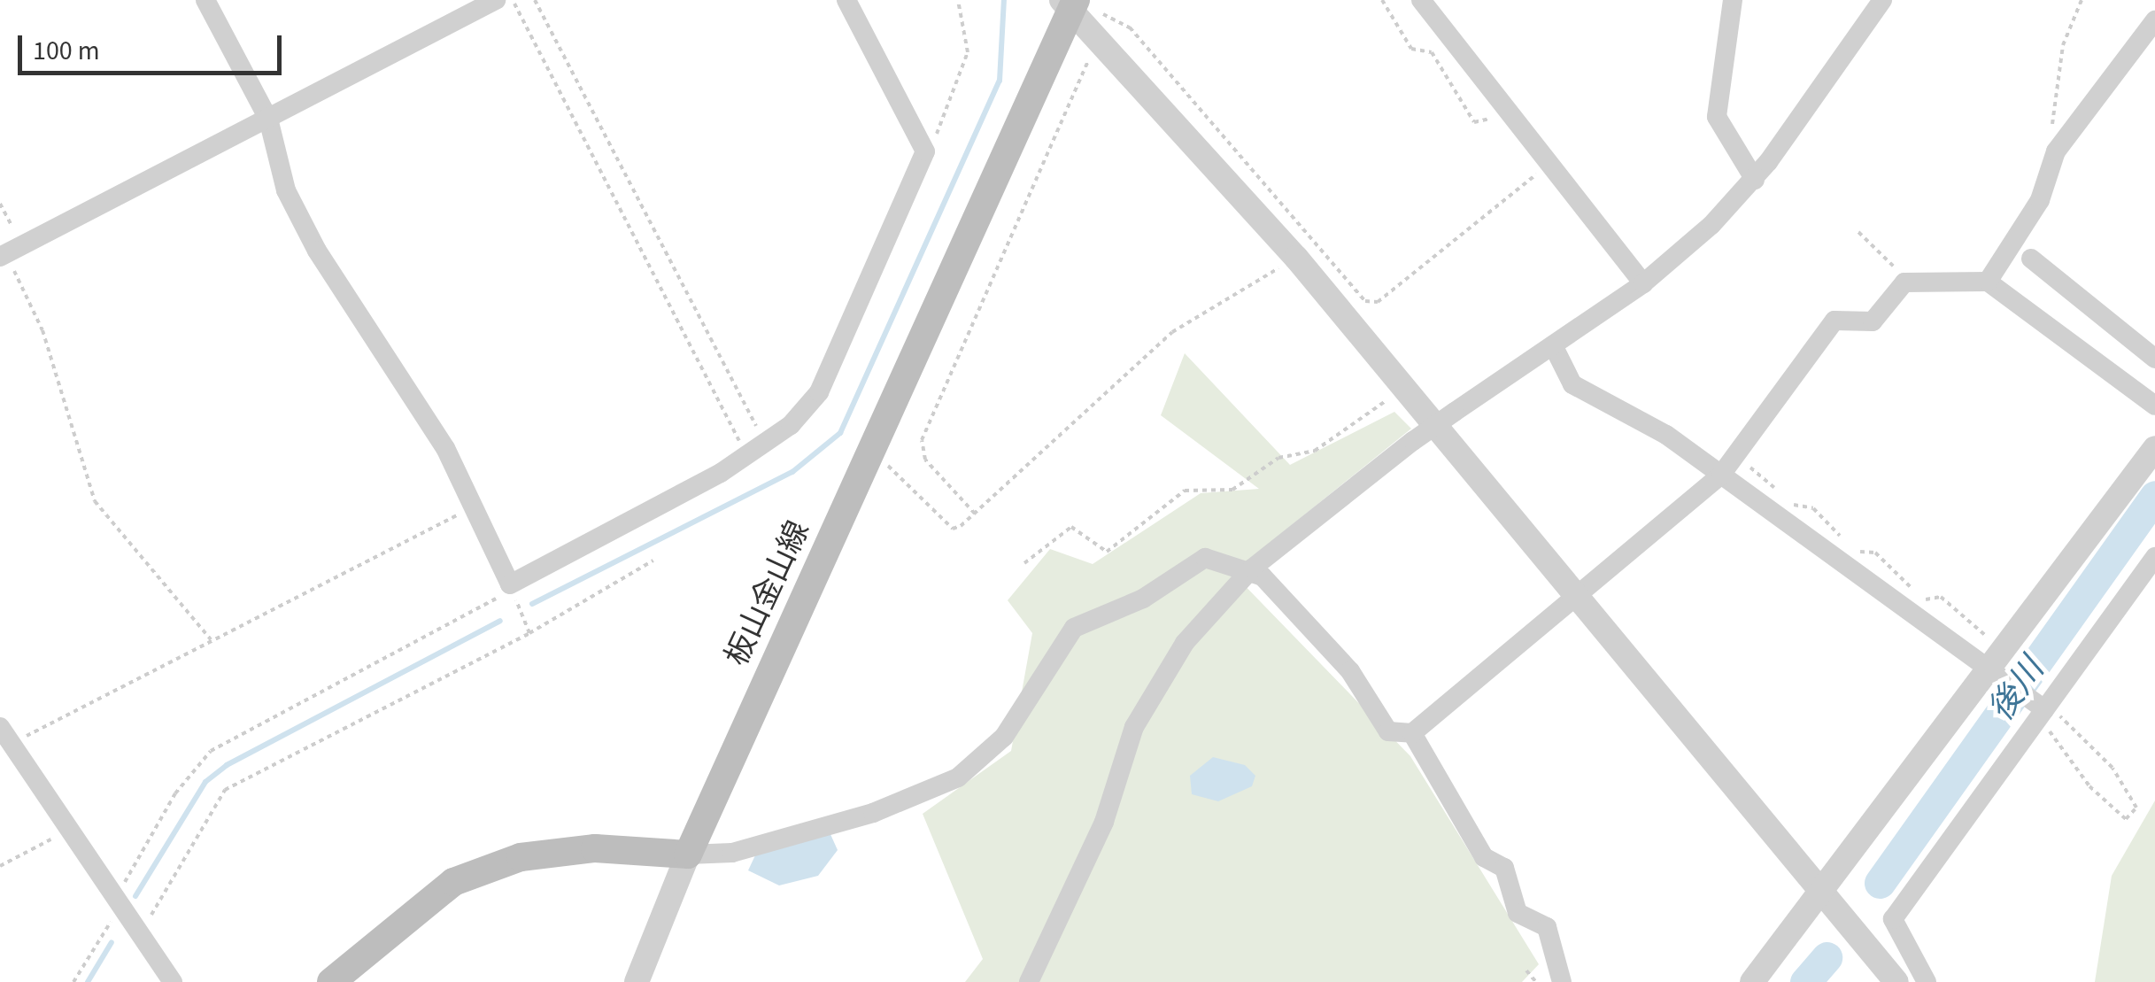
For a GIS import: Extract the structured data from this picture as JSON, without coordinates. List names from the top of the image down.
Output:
{
  "streets": {
    "main road": ["板山金山線"]
  },
  "water": ["後川"],
  "scale_bar": "100 m"
}
